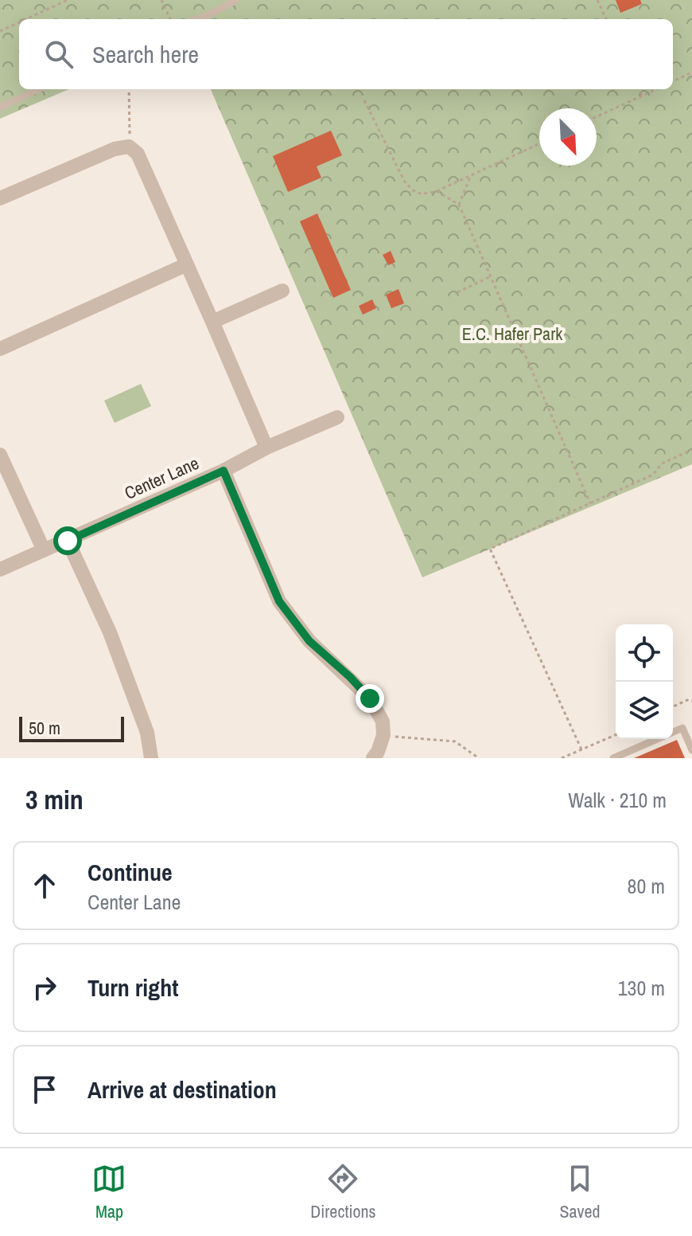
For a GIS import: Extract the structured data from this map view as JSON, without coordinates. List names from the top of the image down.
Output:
{
  "streets": {
    "street": ["Center Lane"]
  },
  "parks": ["E.C. Hafer Park"],
  "scale_bar": "50 m",
  "north": "bottom right",
  "page": {
    "search": "Search here",
    "scale": "50 m",
    "heading": ["3 min", "Walk · 210 m"],
    "list": [
      ["Continue", "Center Lane", "80 m"],
      ["Turn right", "130 m"],
      "Arrive at destination"
    ],
    "nav": ["Map", "Directions", "Saved"]
  }
}
